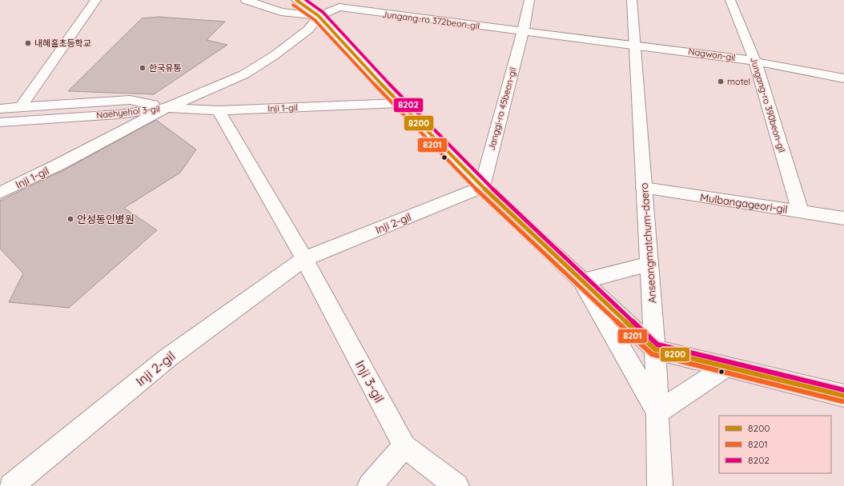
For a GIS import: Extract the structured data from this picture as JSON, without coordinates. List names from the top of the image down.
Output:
{
  "streets": {
    "street": [
      "Jungang-ro 372beon-gil",
      "Nagwon-gil",
      "Jungang-ro 390beon-gil",
      "Inji 1-gil",
      "Janggi-ro 45beon-gil",
      "Naehyehol 3-gil",
      "Mulbangageori-gil",
      "Inji 2-gil",
      "Anseongmatchum-daero",
      "Inji 3-gil"
    ]
  },
  "crossings": [
    ["Jungang-ro 372beon-gil", "Inji 1-gil"],
    ["Jungang-ro 372beon-gil", "Janggi-ro 45beon-gil"],
    ["Nagwon-gil", "Jungang-ro 390beon-gil"],
    ["Nagwon-gil", "Anseongmatchum-daero"],
    ["Jungang-ro 390beon-gil", "Mulbangageori-gil"],
    ["Inji 1-gil", "Naehyehol 3-gil"],
    ["Janggi-ro 45beon-gil", "Inji 2-gil"],
    ["Mulbangageori-gil", "Anseongmatchum-daero"],
    ["Inji 2-gil", "Inji 3-gil"]
  ],
  "places": [
    "내혜홀초등학교",
    "한국유통",
    "motel",
    "안성동인병원"
  ],
  "lines": ["transit line 8200", "transit line 8202", "transit line 8201"],
  "legend": ["8200", "8201", "8202"]
}
